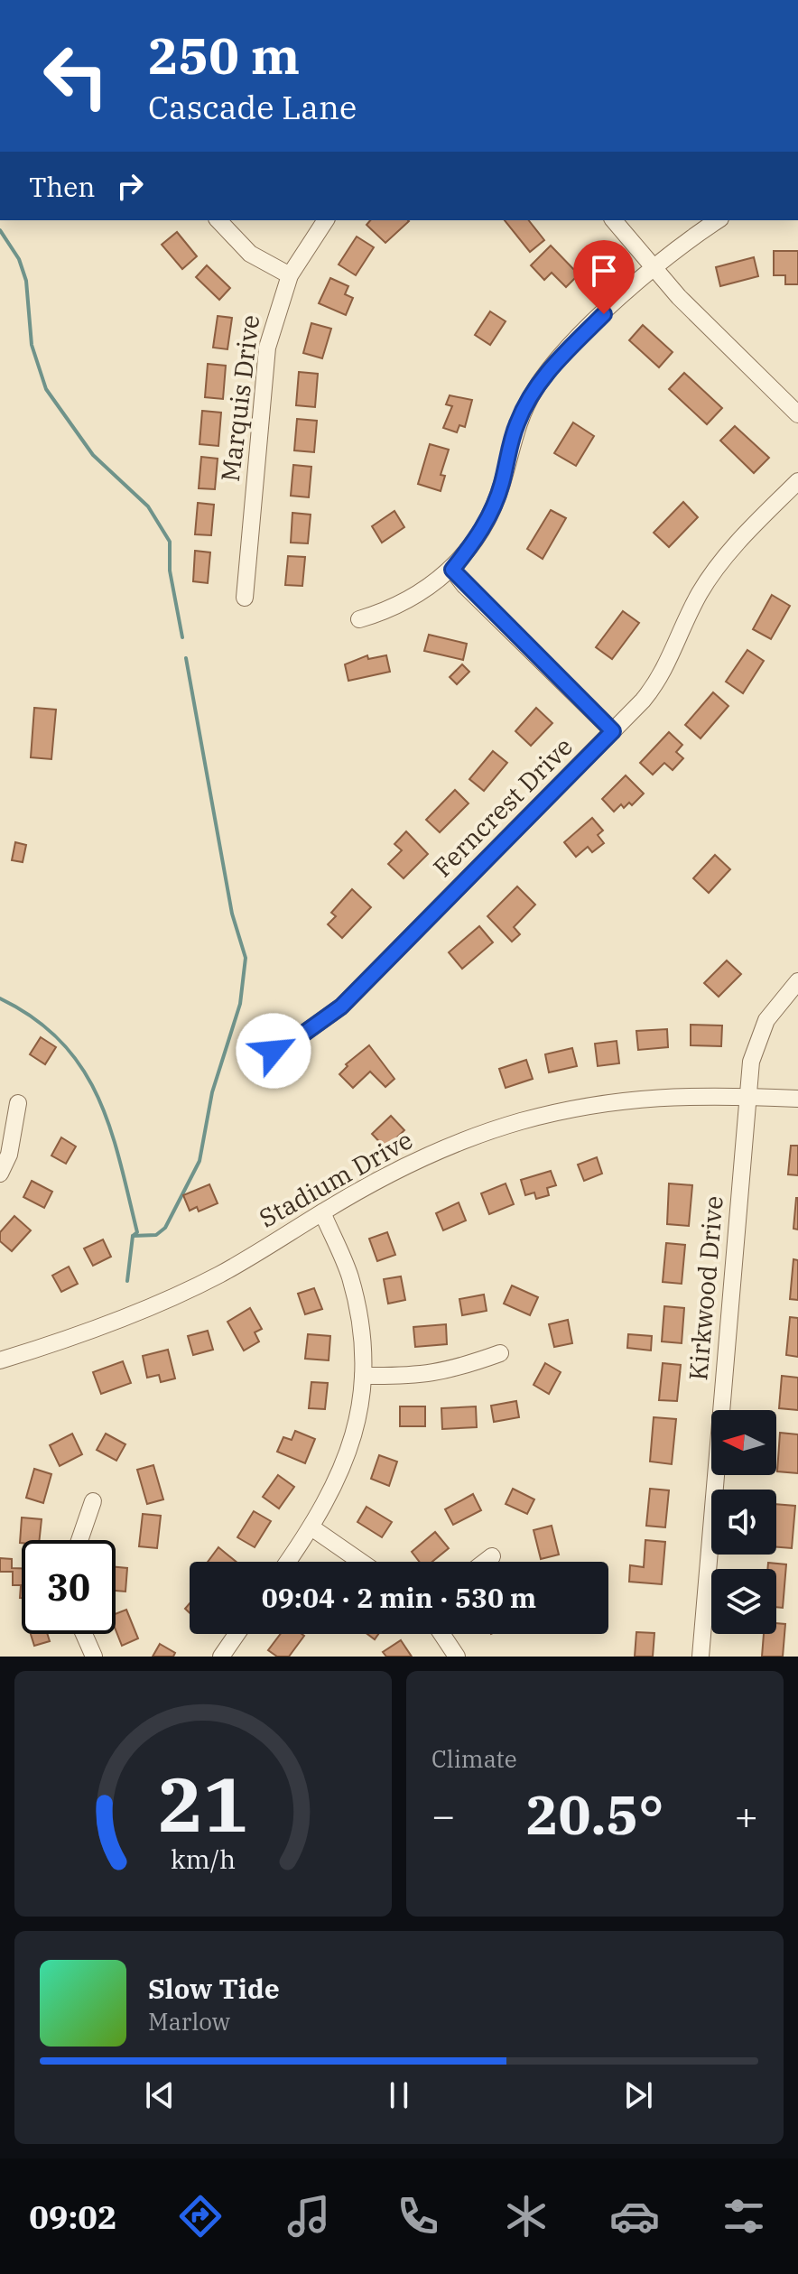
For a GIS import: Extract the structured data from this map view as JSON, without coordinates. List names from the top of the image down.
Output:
{
  "streets": {
    "street": [
      "Marquis Drive",
      "Ferncrest Drive",
      "Stadium Drive",
      "Kirkwood Drive"
    ]
  },
  "crossings": [
    ["Stadium Drive", "Kirkwood Drive"]
  ],
  "north": "left",
  "page": {
    "turn": ["250 m", "Cascade Lane"],
    "then": "Then",
    "limit": "30",
    "trip": "09:04 · 2 min · 530 m",
    "tile": "Climate",
    "heat": ["−", "20.5°", "+"],
    "song": ["Slow Tide", "Marlow"],
    "tabs": "09:02",
    "gauge": ["21", "km/h"]
  }
}
